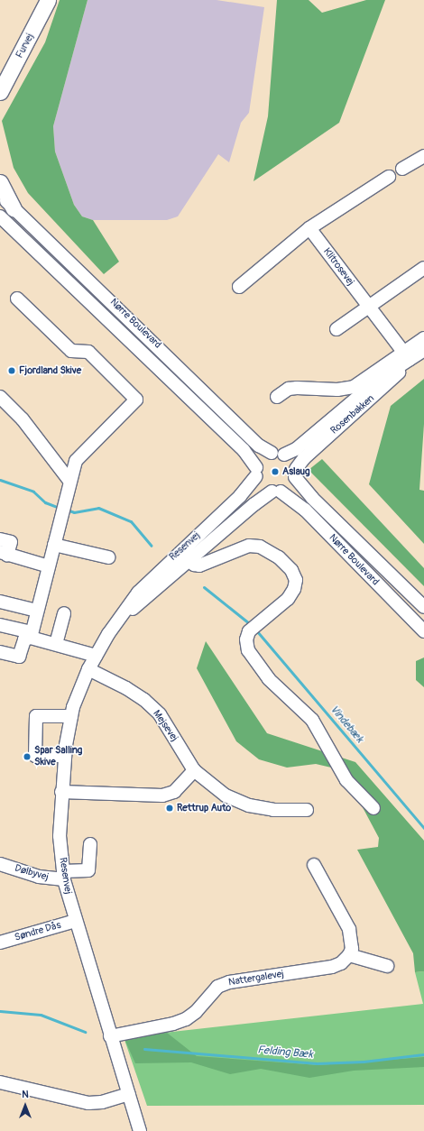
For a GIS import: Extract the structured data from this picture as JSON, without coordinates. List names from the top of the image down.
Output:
{
  "streets": {
    "main road": ["Furvej"],
    "street": [
      "Klitrosevej",
      "Nørre Boulevard",
      "Rosenbakken",
      "Resenvej",
      "Mejsevej",
      "Dølbyvej",
      "Søndre Dås",
      "Nattergalevej"
    ]
  },
  "crossings": [
    ["Klitrosevej", "Rosenbakken"],
    ["Nørre Boulevard", "Rosenbakken"],
    ["Nørre Boulevard", "Resenvej"],
    ["Rosenbakken", "Resenvej"],
    ["Resenvej", "Mejsevej"],
    ["Resenvej", "Dølbyvej"],
    ["Resenvej", "Søndre Dås"],
    ["Resenvej", "Nattergalevej"]
  ],
  "water": ["Vindebæk", "Felding Bæk"],
  "places": [
    "Fjordland Skive",
    "Aslaug",
    "Spar Salling Skive",
    "Rettrup Auto"
  ],
  "north": "top"
}
